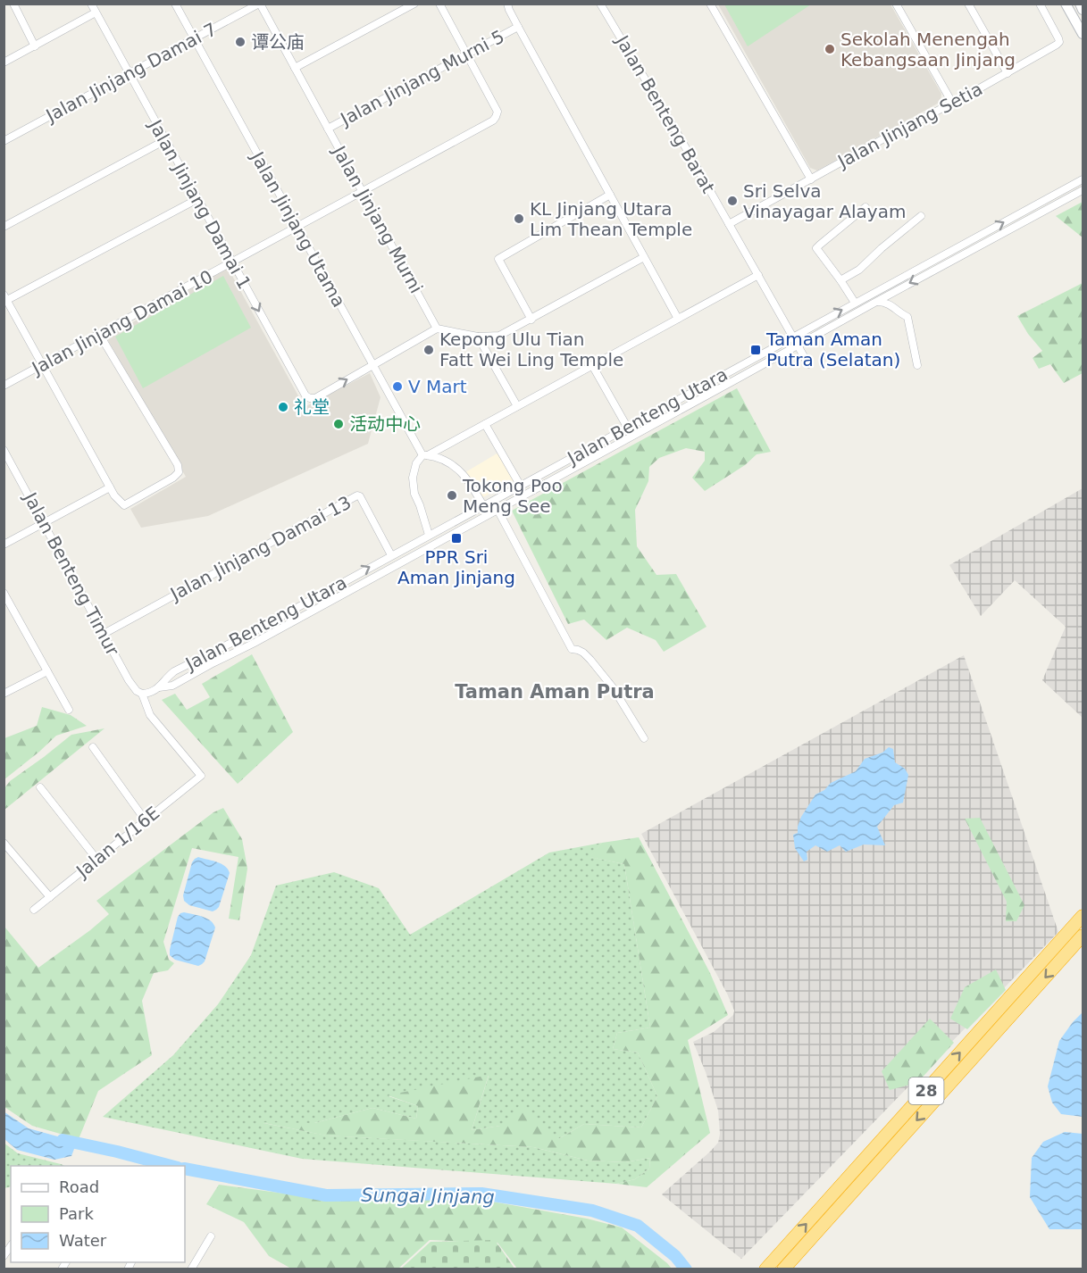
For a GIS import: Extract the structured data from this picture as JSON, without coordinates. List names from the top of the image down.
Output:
{
  "streets": {
    "highway": ["28"],
    "street": [
      "Jalan Jinjang Damai 7",
      "Jalan Jinjang Murni 5",
      "Jalan Benteng Barat",
      "Jalan Jinjang Setia",
      "Jalan Jinjang Damai 1",
      "Jalan Jinjang Murni",
      "Jalan Jinjang Utama",
      "Jalan Jinjang Damai 10",
      "Jalan Benteng Utara",
      "Jalan Jinjang Damai 13",
      "Jalan Benteng Timur",
      "Jalan 1/16E"
    ]
  },
  "crossings": [
    ["Jalan Jinjang Damai 7", "Jalan Jinjang Damai 1"],
    ["Jalan Jinjang Damai 7", "Jalan Jinjang Murni"],
    ["Jalan Jinjang Damai 7", "Jalan Jinjang Utama"],
    ["Jalan Jinjang Murni 5", "Jalan Jinjang Murni"],
    ["Jalan Jinjang Murni 5", "Jalan Jinjang Damai 10"],
    ["Jalan Benteng Barat", "Jalan Jinjang Setia"],
    ["Jalan Benteng Barat", "Jalan Benteng Utara"],
    ["Jalan Jinjang Damai 1", "Jalan Jinjang Utama"],
    ["Jalan Jinjang Damai 1", "Jalan Jinjang Damai 10"],
    ["Jalan Jinjang Murni", "Jalan Jinjang Damai 10"],
    ["Jalan Jinjang Utama", "Jalan Jinjang Damai 10"],
    ["Jalan Benteng Utara", "Jalan Jinjang Damai 13"],
    ["Jalan Benteng Utara", "Jalan Benteng Timur"],
    ["Jalan Jinjang Damai 13", "Jalan Benteng Timur"],
    ["Jalan Benteng Timur", "Jalan 1/16E"]
  ],
  "districts": ["Taman Aman Putra"],
  "water": ["Sungai Jinjang"],
  "places": {
    "other": [
      "谭公庙",
      "Sekolah Menengah Kebangsaan Jinjang",
      "Sri Selva Vinayagar Alayam",
      "KL Jinjang Utara Lim Thean Temple",
      "Kepong Ulu Tian Fatt Wei Ling Temple",
      "V Mart",
      "礼堂",
      "活动中心",
      "Tokong Poo Meng See"
    ],
    "transit": ["Taman Aman Putra (Selatan)", "PPR Sri Aman Jinjang"]
  },
  "legend": ["Road", "Park", "Water"]
}
